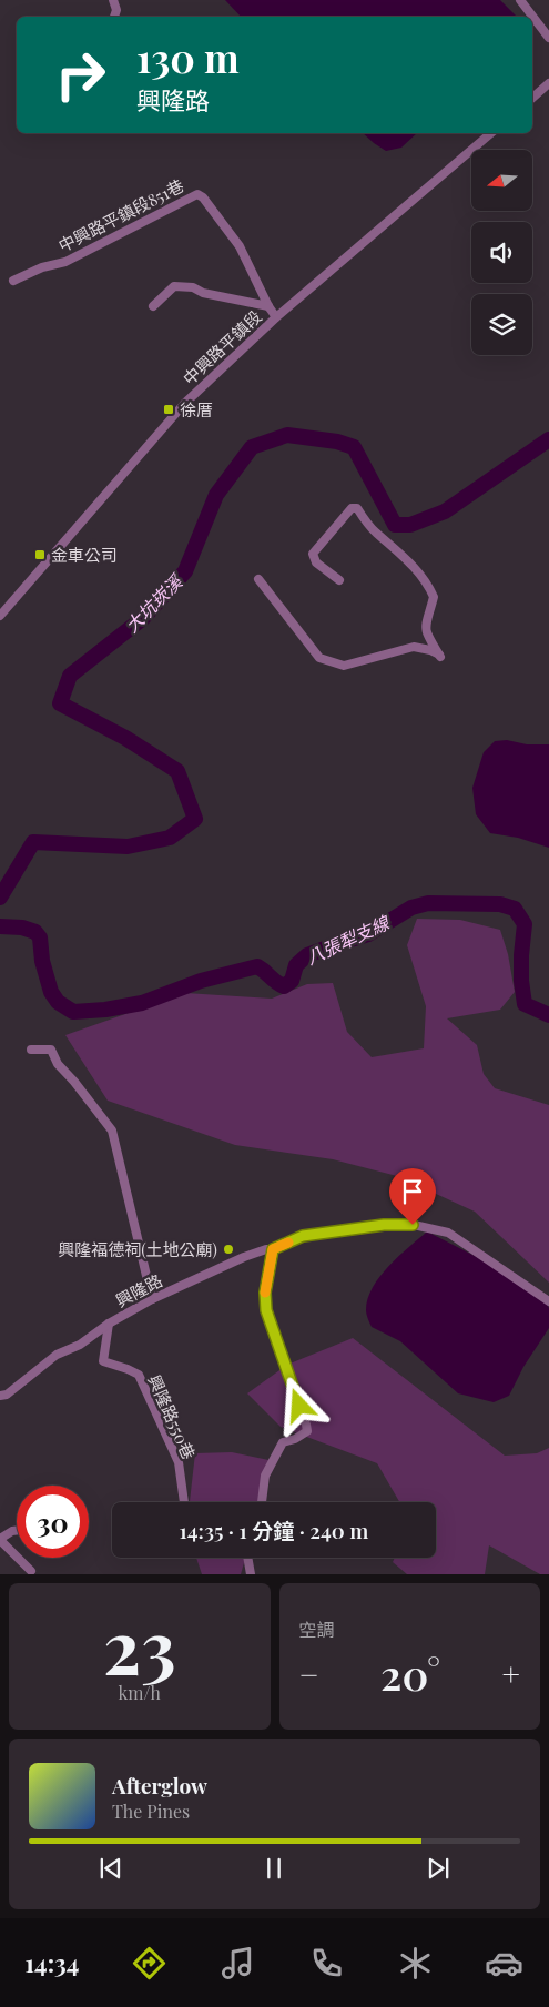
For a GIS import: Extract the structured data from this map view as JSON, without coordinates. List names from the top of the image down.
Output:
{
  "streets": {
    "street": [
      "中興路平鎮段851巷",
      "中興路平鎮段",
      "興隆路",
      "興隆路550巷"
    ]
  },
  "crossings": [
    ["中興路平鎮段851巷", "中興路平鎮段"],
    ["興隆路", "興隆路550巷"]
  ],
  "water": ["大坑崁溪", "八張犁支線"],
  "places": {
    "transit": ["徐厝", "金車公司"],
    "other": ["興隆福德祠(土地公廟)"]
  },
  "north": "left",
  "page": {
    "turn": ["130 m", "興隆路"],
    "limit": "30",
    "trip": "14:35 · 1 分鐘 · 240 m",
    "tile": [
      ["23", "km/h"],
      "空調"
    ],
    "heat": ["−", "20°", "+"],
    "song": ["Afterglow", "The Pines"],
    "tabs": "14:34"
  }
}
